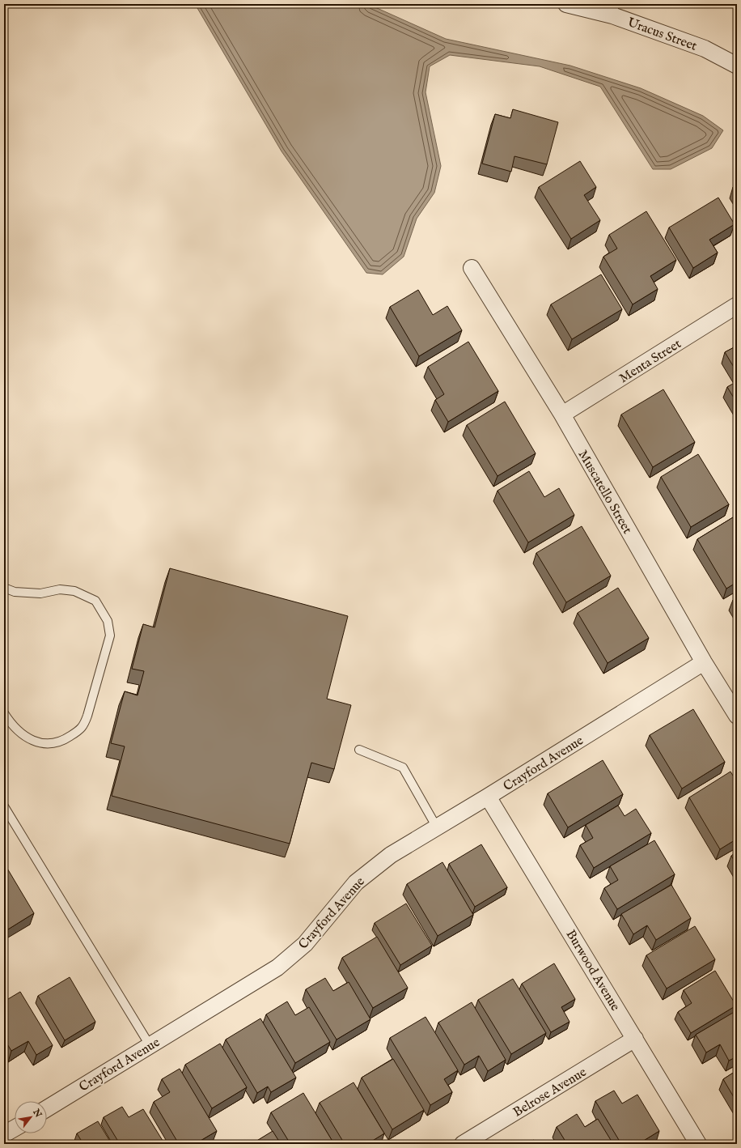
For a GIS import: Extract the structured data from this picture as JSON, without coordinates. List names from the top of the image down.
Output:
{
  "streets": {
    "street": [
      "Uracus Street",
      "Menta Street",
      "Muscatello Street",
      "Crayford Avenue",
      "Burwood Avenue",
      "Belrose Avenue"
    ]
  },
  "crossings": [
    ["Menta Street", "Muscatello Street"],
    ["Muscatello Street", "Crayford Avenue"],
    ["Crayford Avenue", "Burwood Avenue"],
    ["Burwood Avenue", "Belrose Avenue"]
  ],
  "north": "top right"
}
